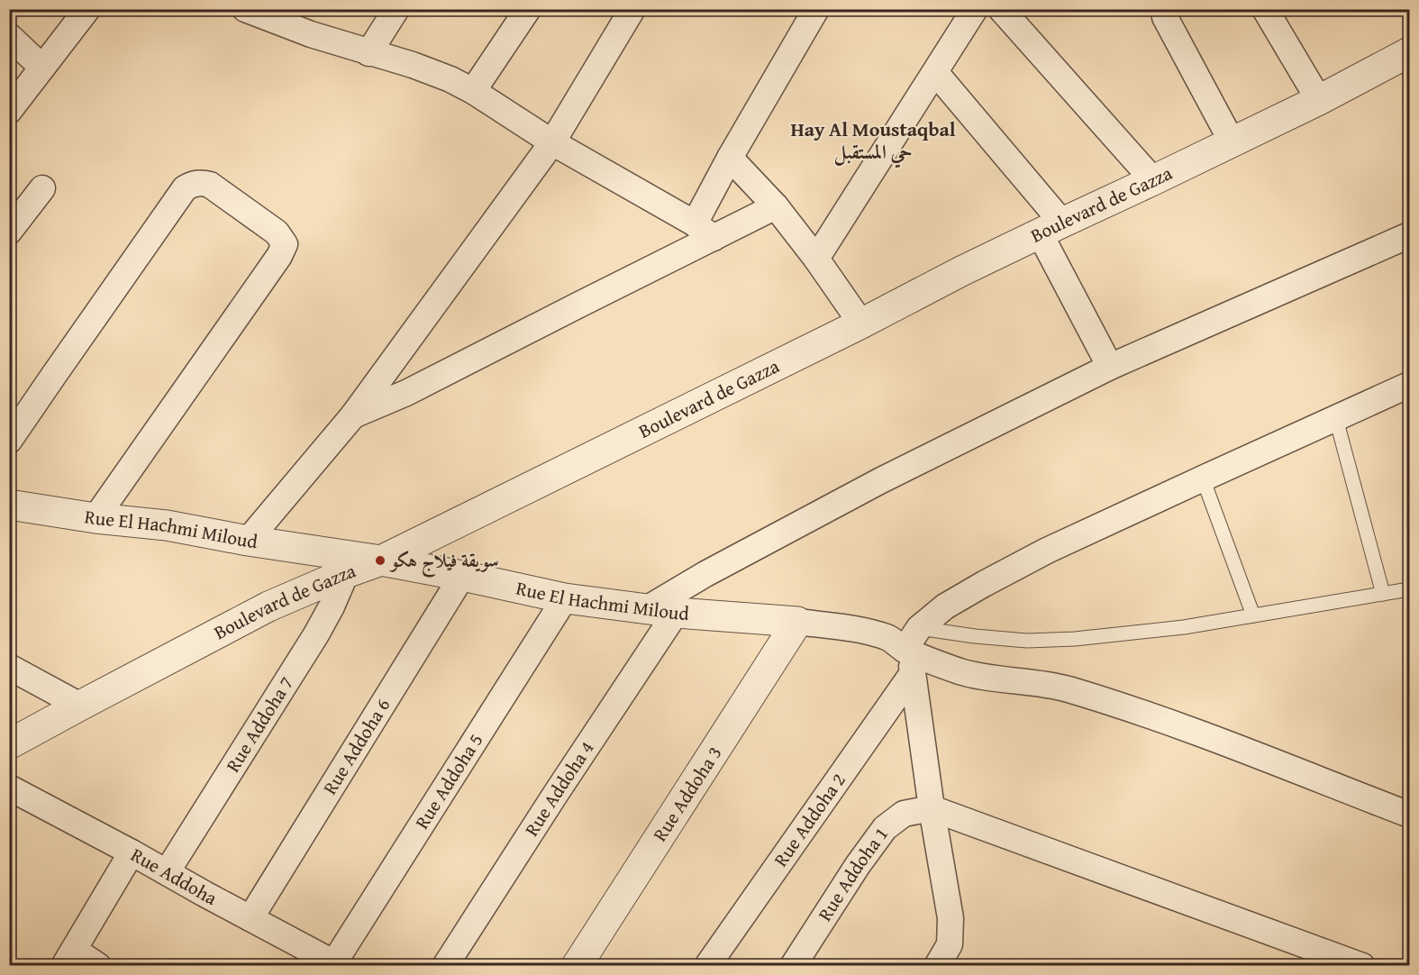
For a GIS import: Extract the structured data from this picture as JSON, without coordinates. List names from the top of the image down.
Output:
{
  "streets": {
    "street": [
      "Boulevard de Gazza",
      "Rue El Hachmi Miloud",
      "Rue Addoha 7",
      "Rue Addoha 6",
      "Rue Addoha 5",
      "Rue Addoha 4",
      "Rue Addoha 3",
      "Rue Addoha 2",
      "Rue Addoha 1",
      "Rue Addoha"
    ]
  },
  "crossings": [
    ["Boulevard de Gazza", "Rue El Hachmi Miloud"],
    ["Boulevard de Gazza", "Rue Addoha 7"],
    ["Rue El Hachmi Miloud", "Rue Addoha 6"],
    ["Rue El Hachmi Miloud", "Rue Addoha 5"],
    ["Rue El Hachmi Miloud", "Rue Addoha 4"],
    ["Rue El Hachmi Miloud", "Rue Addoha 3"],
    ["Rue Addoha 7", "Rue Addoha"],
    ["Rue Addoha 6", "Rue Addoha"],
    ["Rue Addoha 5", "Rue Addoha"]
  ],
  "districts": ["Hay Al Moustaqbal حي المستقبل"],
  "places": ["سويقة فيلاج هكو"]
}
